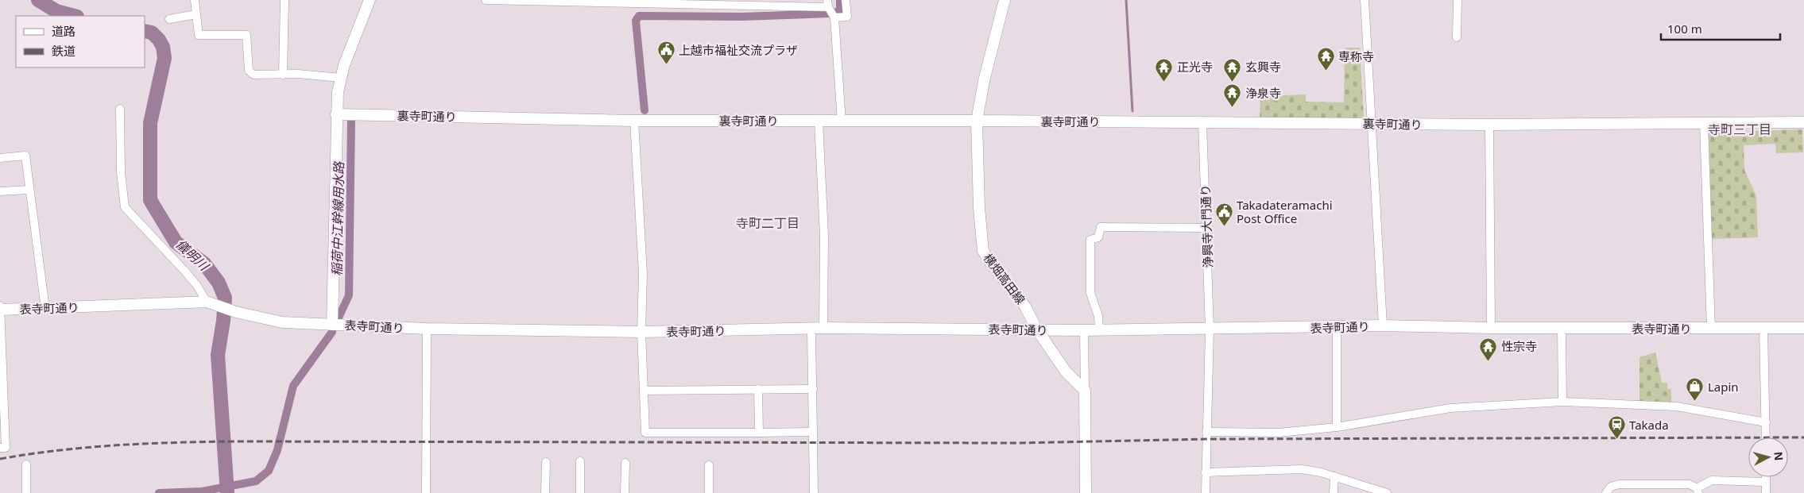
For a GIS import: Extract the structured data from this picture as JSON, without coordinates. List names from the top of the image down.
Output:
{
  "streets": {
    "street": [
      "裏寺町通り",
      "浄興寺大門通り",
      "横畑高田線",
      "表寺町通り"
    ]
  },
  "crossings": [
    ["裏寺町通り", "浄興寺大門通り"],
    ["裏寺町通り", "横畑高田線"],
    ["浄興寺大門通り", "表寺町通り"],
    ["横畑高田線", "表寺町通り"]
  ],
  "districts": ["寺町三丁目", "寺町二丁目"],
  "water": ["稲荷中江幹線用水路", "儀明川"],
  "places": {
    "public building": ["上越市福祉交流プラザ", "Takadateramachi Post Office"],
    "temple": [
      "専称寺",
      "正光寺",
      "玄興寺",
      "浄泉寺",
      "性宗寺"
    ],
    "shop": ["Lapin"],
    "station": ["Takada"]
  },
  "legend": ["道路", "鉄道"],
  "scale_bar": "100 m",
  "north": "right"
}
